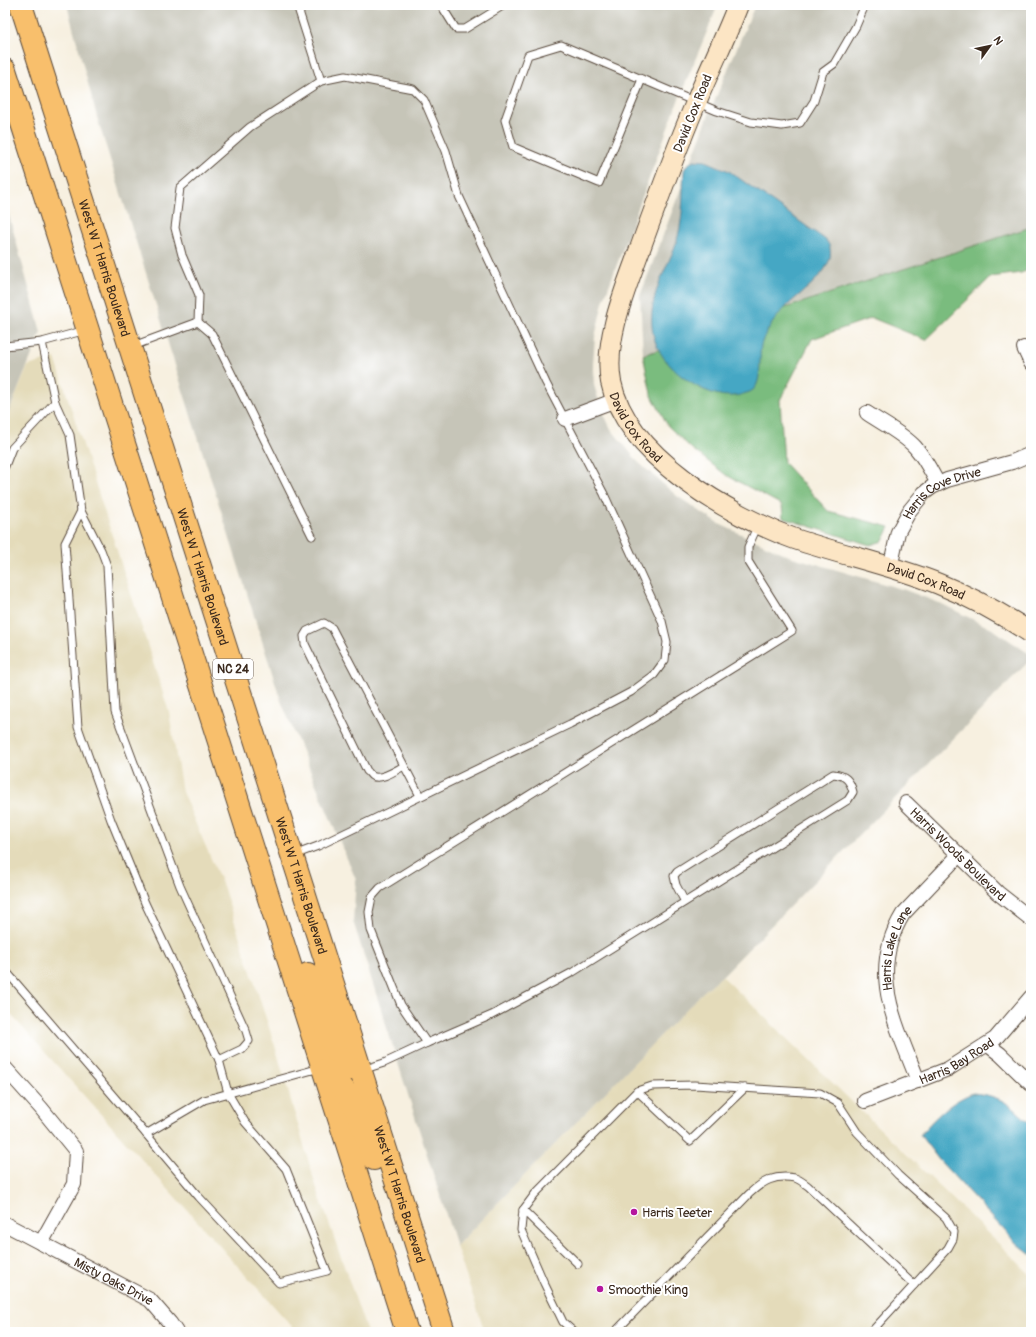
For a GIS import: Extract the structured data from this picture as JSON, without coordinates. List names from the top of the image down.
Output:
{
  "streets": {
    "main road": ["David Cox Road", "West W T Harris Boulevard", "NC 24"],
    "street": [
      "Harris Cove Drive",
      "Harris Woods Boulevard",
      "Harris Lake Lane",
      "Harris Bay Road",
      "Misty Oaks Drive"
    ]
  },
  "crossings": [
    ["David Cox Road", "Harris Cove Drive"],
    ["Harris Woods Boulevard", "Harris Lake Lane"],
    ["Harris Lake Lane", "Harris Bay Road"]
  ],
  "places": ["Harris Teeter", "Smoothie King"],
  "north": "top right"
}
